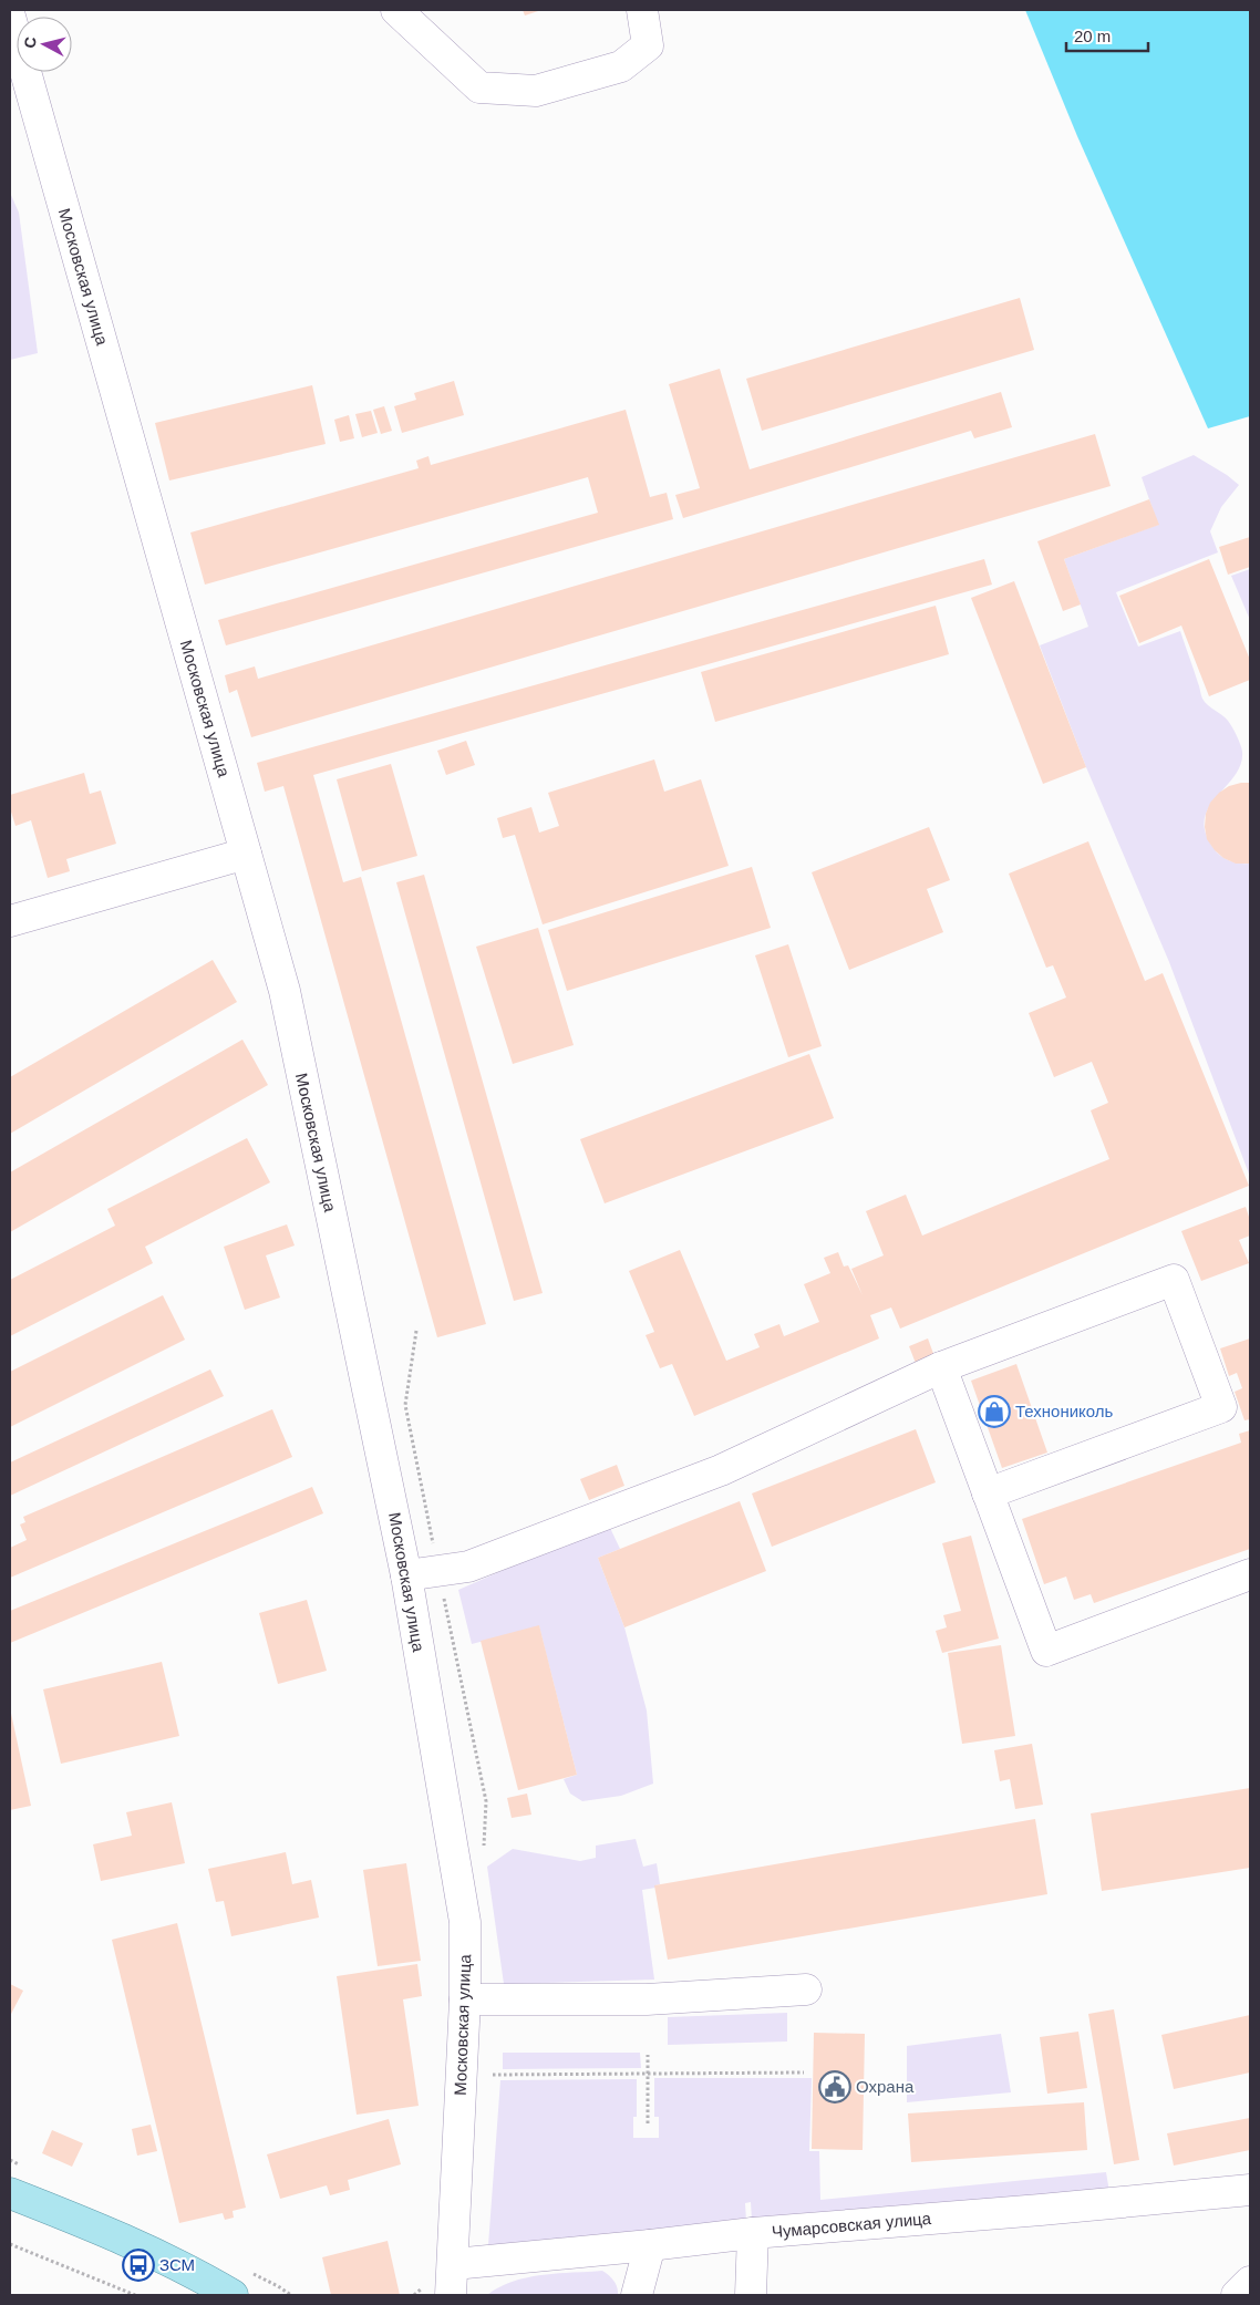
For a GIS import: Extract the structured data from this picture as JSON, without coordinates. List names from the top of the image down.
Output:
{
  "streets": {
    "street": ["Московская улица", "Чумарсовская улица"]
  },
  "crossings": [
    ["Московская улица", "Чумарсовская улица"]
  ],
  "places": {
    "shop": ["Технониколь"],
    "public building": ["Охрана"],
    "bus stop": ["ЗСМ"]
  },
  "scale_bar": "20 m",
  "north": "left"
}
